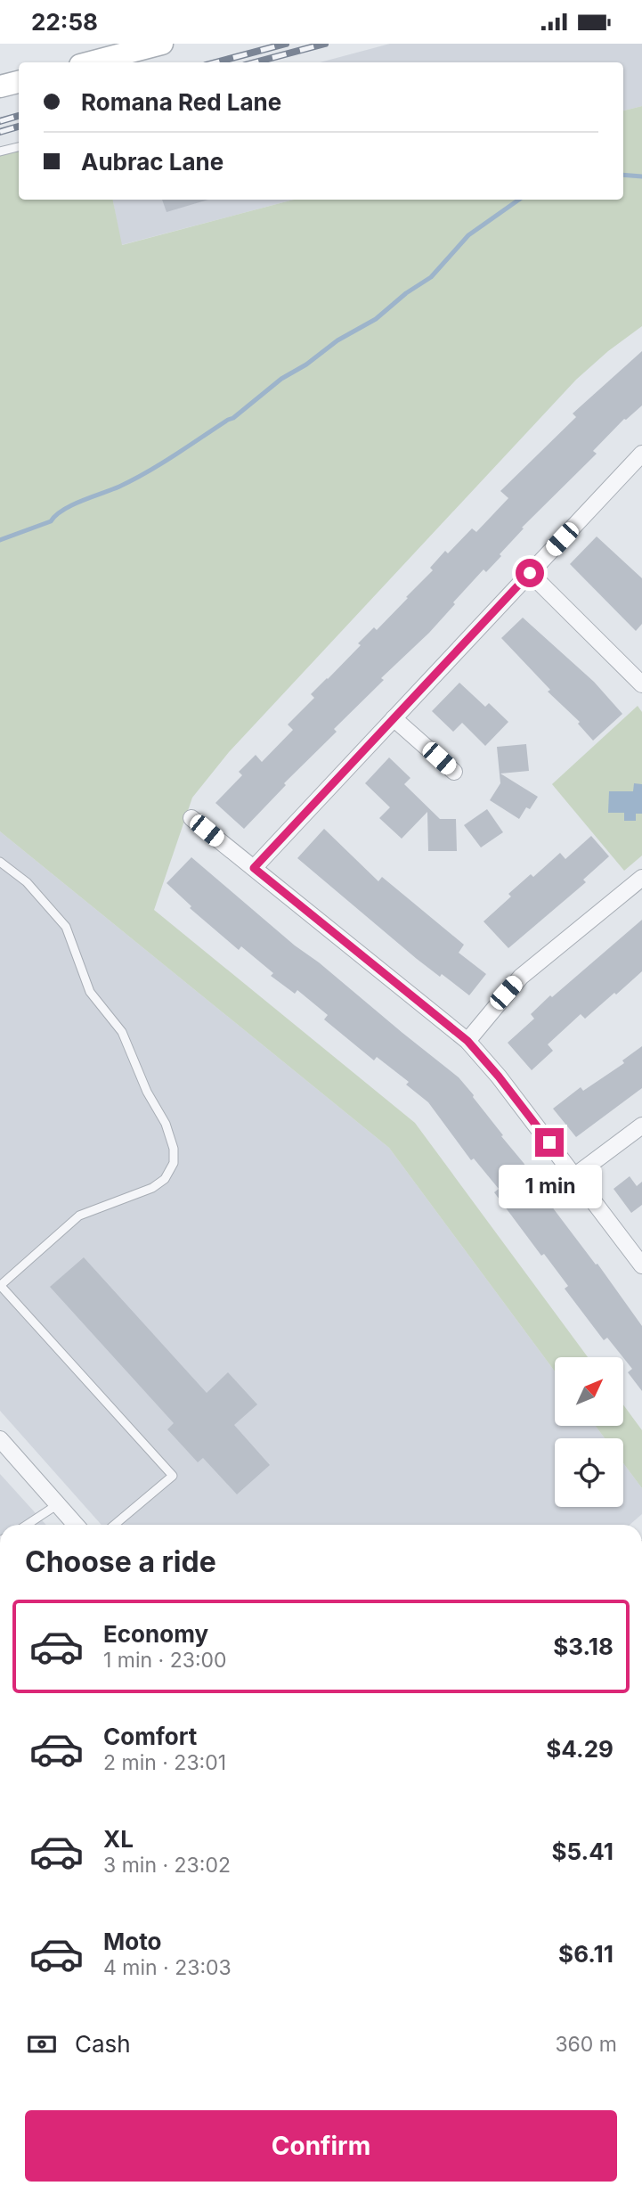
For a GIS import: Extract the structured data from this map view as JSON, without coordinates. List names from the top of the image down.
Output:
{
  "north": "top right",
  "page": {
    "status": "22:58",
    "banner": ["Romana Red Lane", "Aubrac Lane"],
    "bubble": "1 min",
    "heading": "Choose a ride",
    "list": [
      {
        "name": "Economy",
        "note": "1 min · 23:00",
        "value": "$3.18"
      },
      {
        "name": "Comfort",
        "note": "2 min · 23:01",
        "value": "$4.29"
      },
      {
        "name": "XL",
        "note": "3 min · 23:02",
        "value": "$5.41"
      },
      {
        "name": "Moto",
        "note": "4 min · 23:03",
        "value": "$6.11"
      }
    ],
    "pay": ["Cash", "360 m"],
    "buttons": "Confirm"
  }
}
